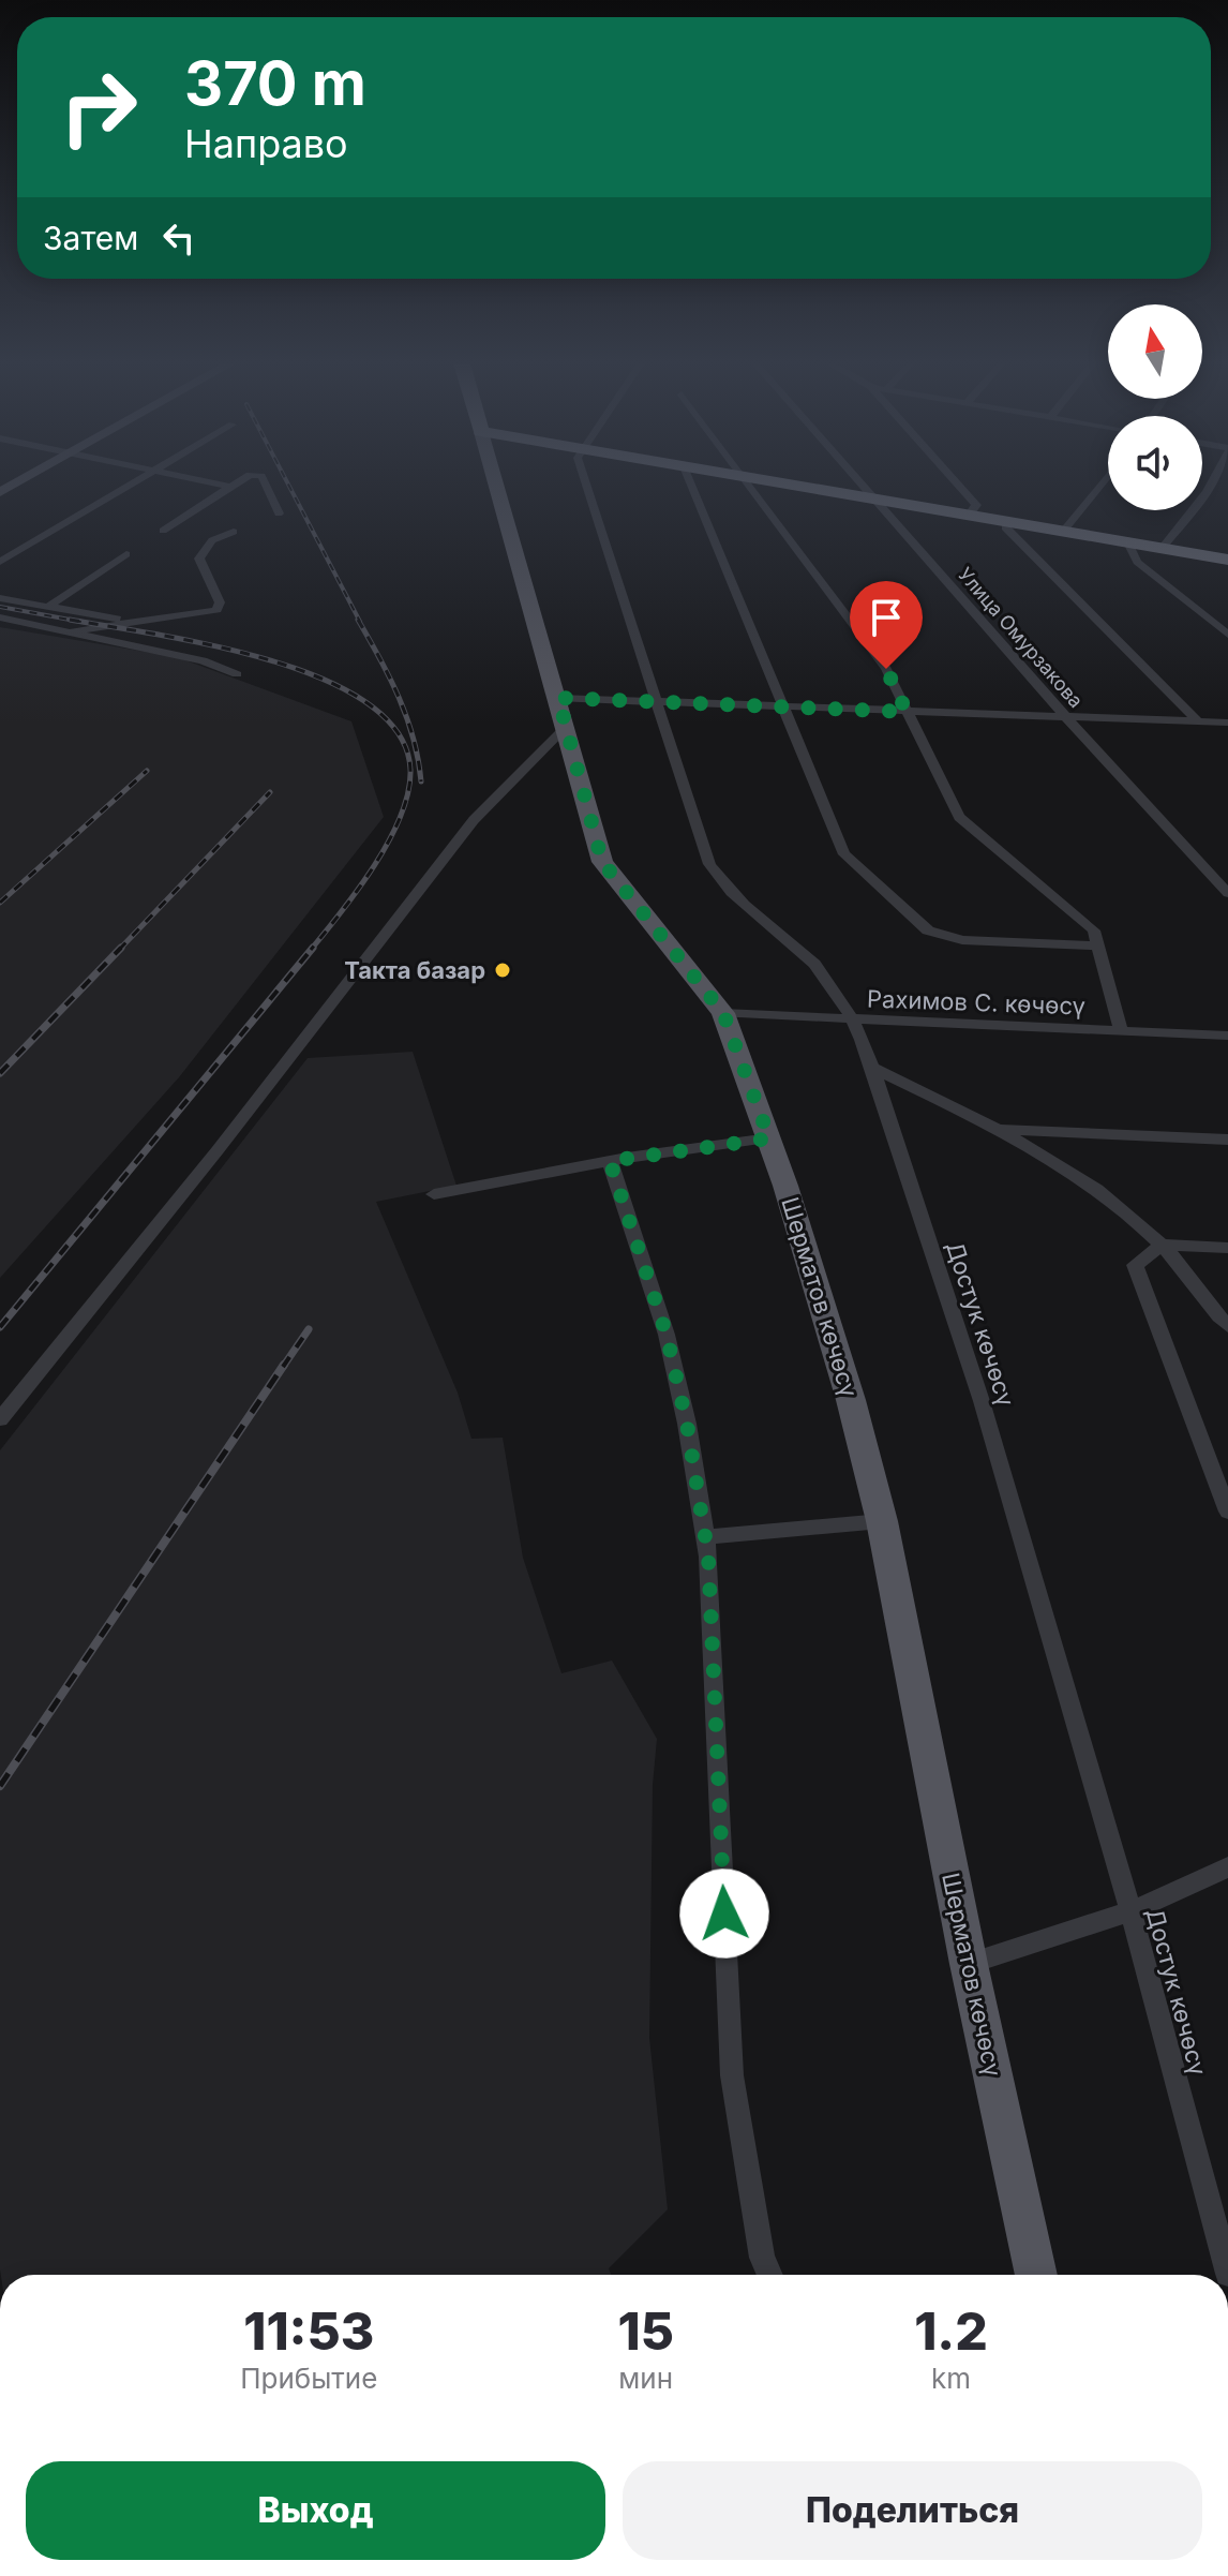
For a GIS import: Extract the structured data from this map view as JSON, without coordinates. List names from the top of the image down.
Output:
{
  "streets": {
    "main road": ["Шерматов көчөсү"],
    "street": ["Улица Омурзакова", "Рахимов С. көчөсү", "Достук көчөсү"]
  },
  "crossings": [
    ["Рахимов С. көчөсү", "Шерматов көчөсү"],
    ["Рахимов С. көчөсү", "Достук көчөсү"]
  ],
  "places": ["Такта базар"],
  "north": "top",
  "page": {
    "turn": ["370 m", "Направо"],
    "then": "Затем",
    "eta": [
      "11:53",
      "Прибытие",
      "15",
      "мин",
      "1.2",
      "km"
    ],
    "buttons": ["Выход", "Поделиться"]
  }
}
